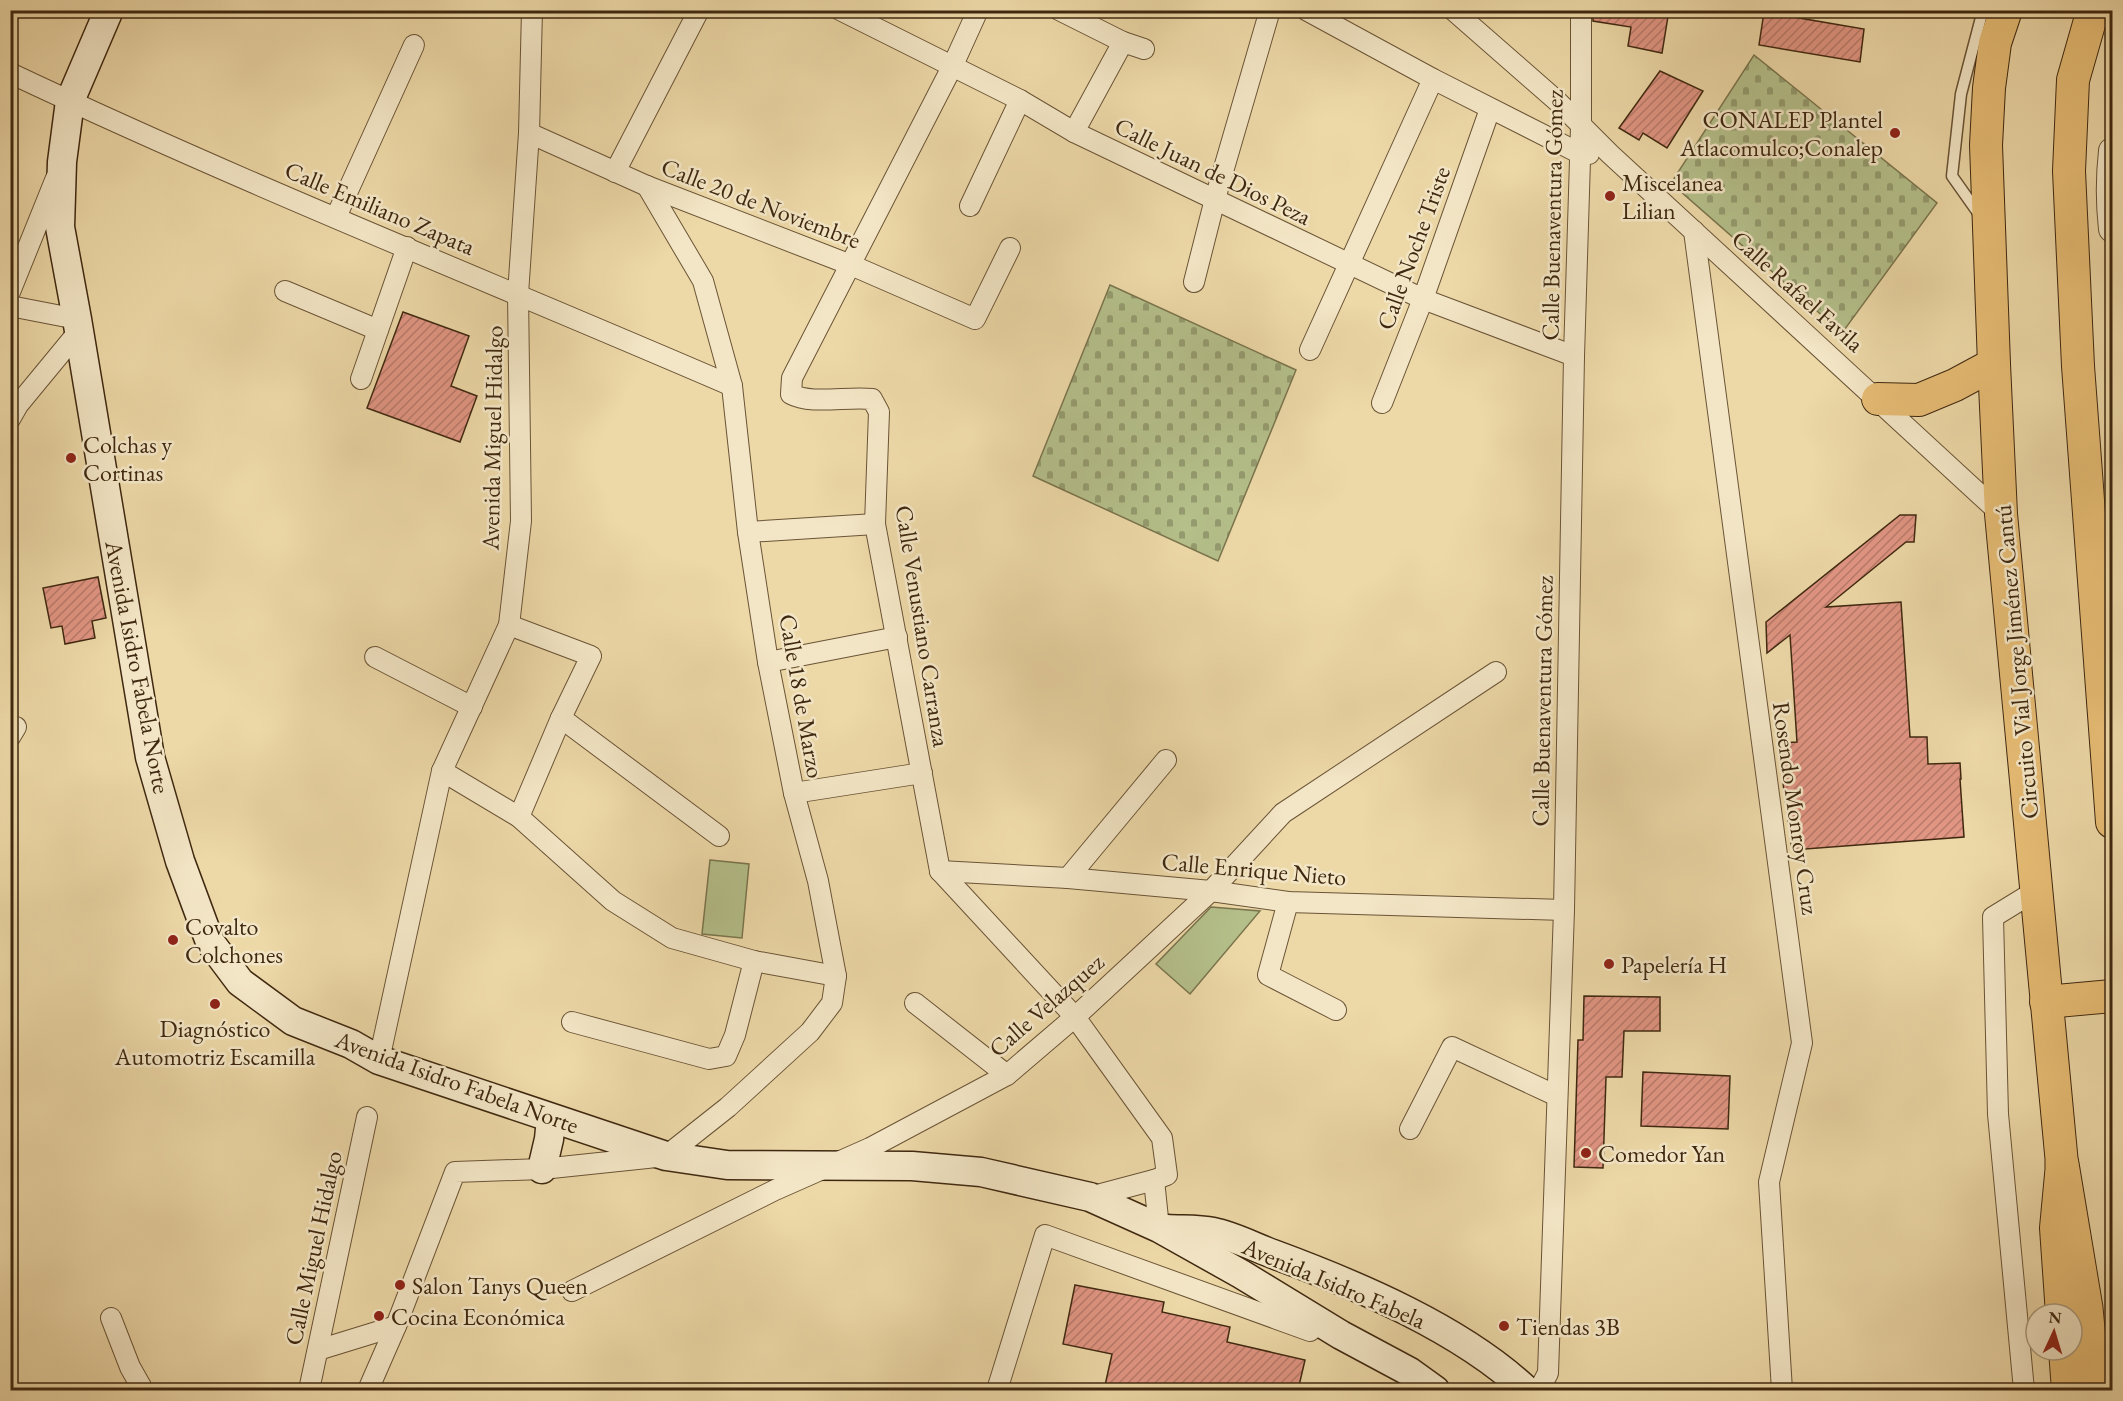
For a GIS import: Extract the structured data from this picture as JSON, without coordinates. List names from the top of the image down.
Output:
{
  "streets": {
    "main road": ["Circuito Vial Jorge Jiménez Cantú", "Avenida Isidro Fabela Norte", "Avenida Isidro Fabela"],
    "street": [
      "Calle Juan de Dios Peza",
      "Calle 20 de Noviembre",
      "Calle Emiliano Zapata",
      "Calle Buenaventura Gómez",
      "Calle Noche Triste",
      "Calle Rafael Favila",
      "Avenida Miguel Hidalgo",
      "Calle Venustiano Carranza",
      "Calle 18 de Marzo",
      "Rosendo Monroy Cruz",
      "Calle Enrique Nieto",
      "Calle Velazquez",
      "Calle Miguel Hidalgo"
    ]
  },
  "crossings": [
    ["Calle Juan de Dios Peza", "Calle Buenaventura Gómez"],
    ["Calle Juan de Dios Peza", "Calle Noche Triste"],
    ["Calle 20 de Noviembre", "Avenida Miguel Hidalgo"],
    ["Calle 20 de Noviembre", "Calle Venustiano Carranza"],
    ["Calle 20 de Noviembre", "Calle 18 de Marzo"],
    ["Calle Emiliano Zapata", "Avenida Miguel Hidalgo"],
    ["Calle Emiliano Zapata", "Avenida Isidro Fabela Norte"],
    ["Calle Emiliano Zapata", "Calle 18 de Marzo"],
    ["Calle Buenaventura Gómez", "Calle Rafael Favila"],
    ["Calle Buenaventura Gómez", "Calle Enrique Nieto"],
    ["Calle Rafael Favila", "Circuito Vial Jorge Jiménez Cantú"],
    ["Calle Rafael Favila", "Rosendo Monroy Cruz"],
    ["Avenida Miguel Hidalgo", "Avenida Isidro Fabela Norte"],
    ["Calle Venustiano Carranza", "Calle Enrique Nieto"],
    ["Avenida Isidro Fabela Norte", "Calle 18 de Marzo"],
    ["Avenida Isidro Fabela Norte", "Calle Velazquez"],
    ["Avenida Isidro Fabela Norte", "Avenida Isidro Fabela"],
    ["Calle Enrique Nieto", "Calle Velazquez"],
    ["Calle Velazquez", "Avenida Isidro Fabela"]
  ],
  "places": [
    "CONALEP Plantel Atlacomulco;Conalep",
    "Miscelanea Lilian",
    "Colchas y Cortinas",
    "Covalto Colchones",
    "Papelería H",
    "Diagnóstico Automotriz Escamilla",
    "Comedor Yan",
    "Salon Tanys Queen",
    "Cocina Económica",
    "Tiendas 3B"
  ],
  "north": "top"
}
